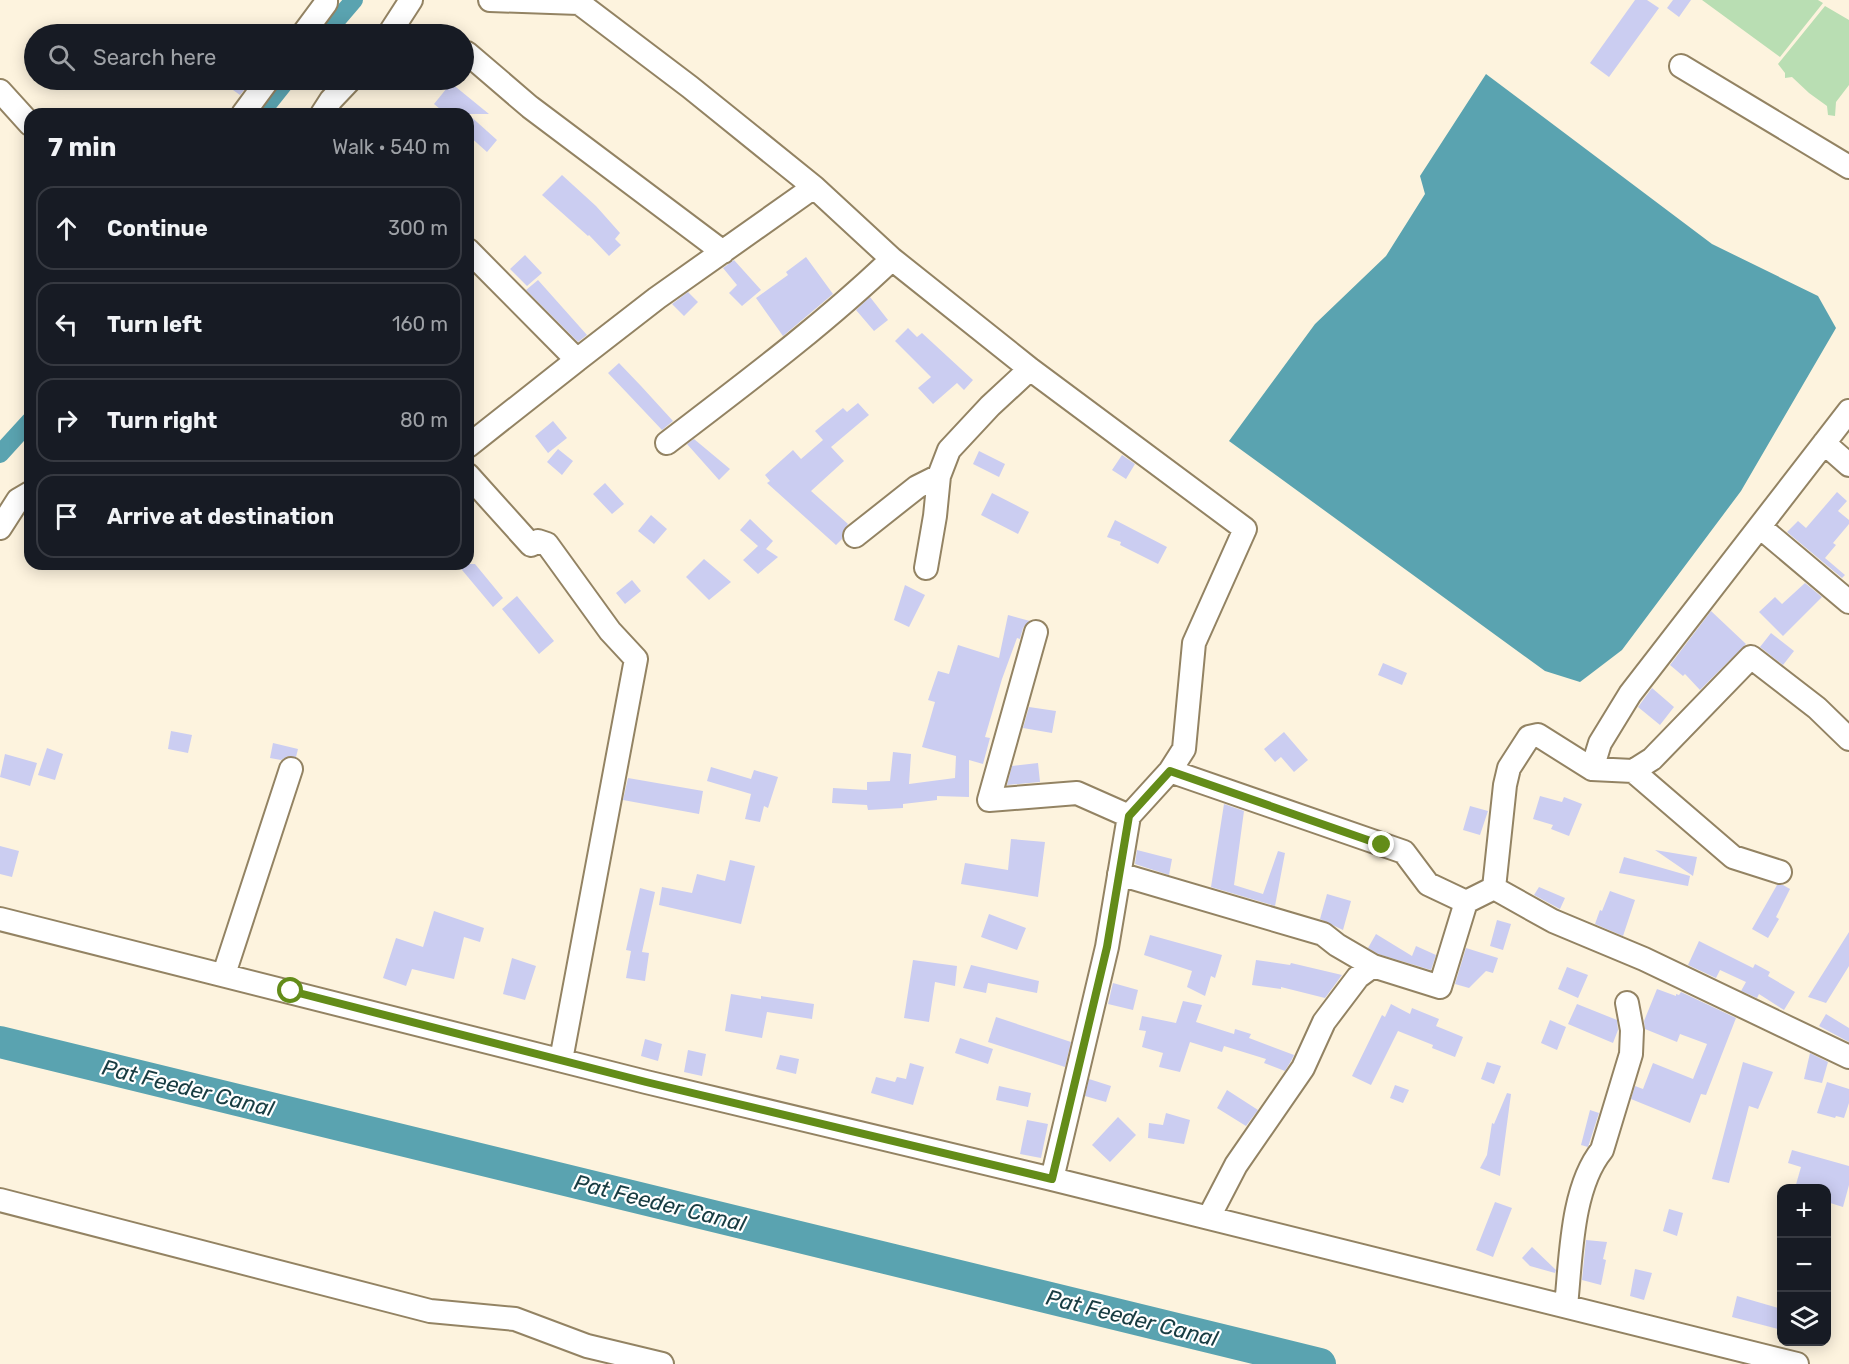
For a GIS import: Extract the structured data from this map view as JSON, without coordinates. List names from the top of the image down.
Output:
{
  "water": ["Pat Feeder Canal"],
  "page": {
    "search": "Search here",
    "heading": ["7 min", "Walk · 540 m"],
    "list": [
      ["Continue", "300 m"],
      ["Turn left", "160 m"],
      ["Turn right", "80 m"],
      "Arrive at destination"
    ],
    "map_buttons": ["+", "−"]
  }
}
